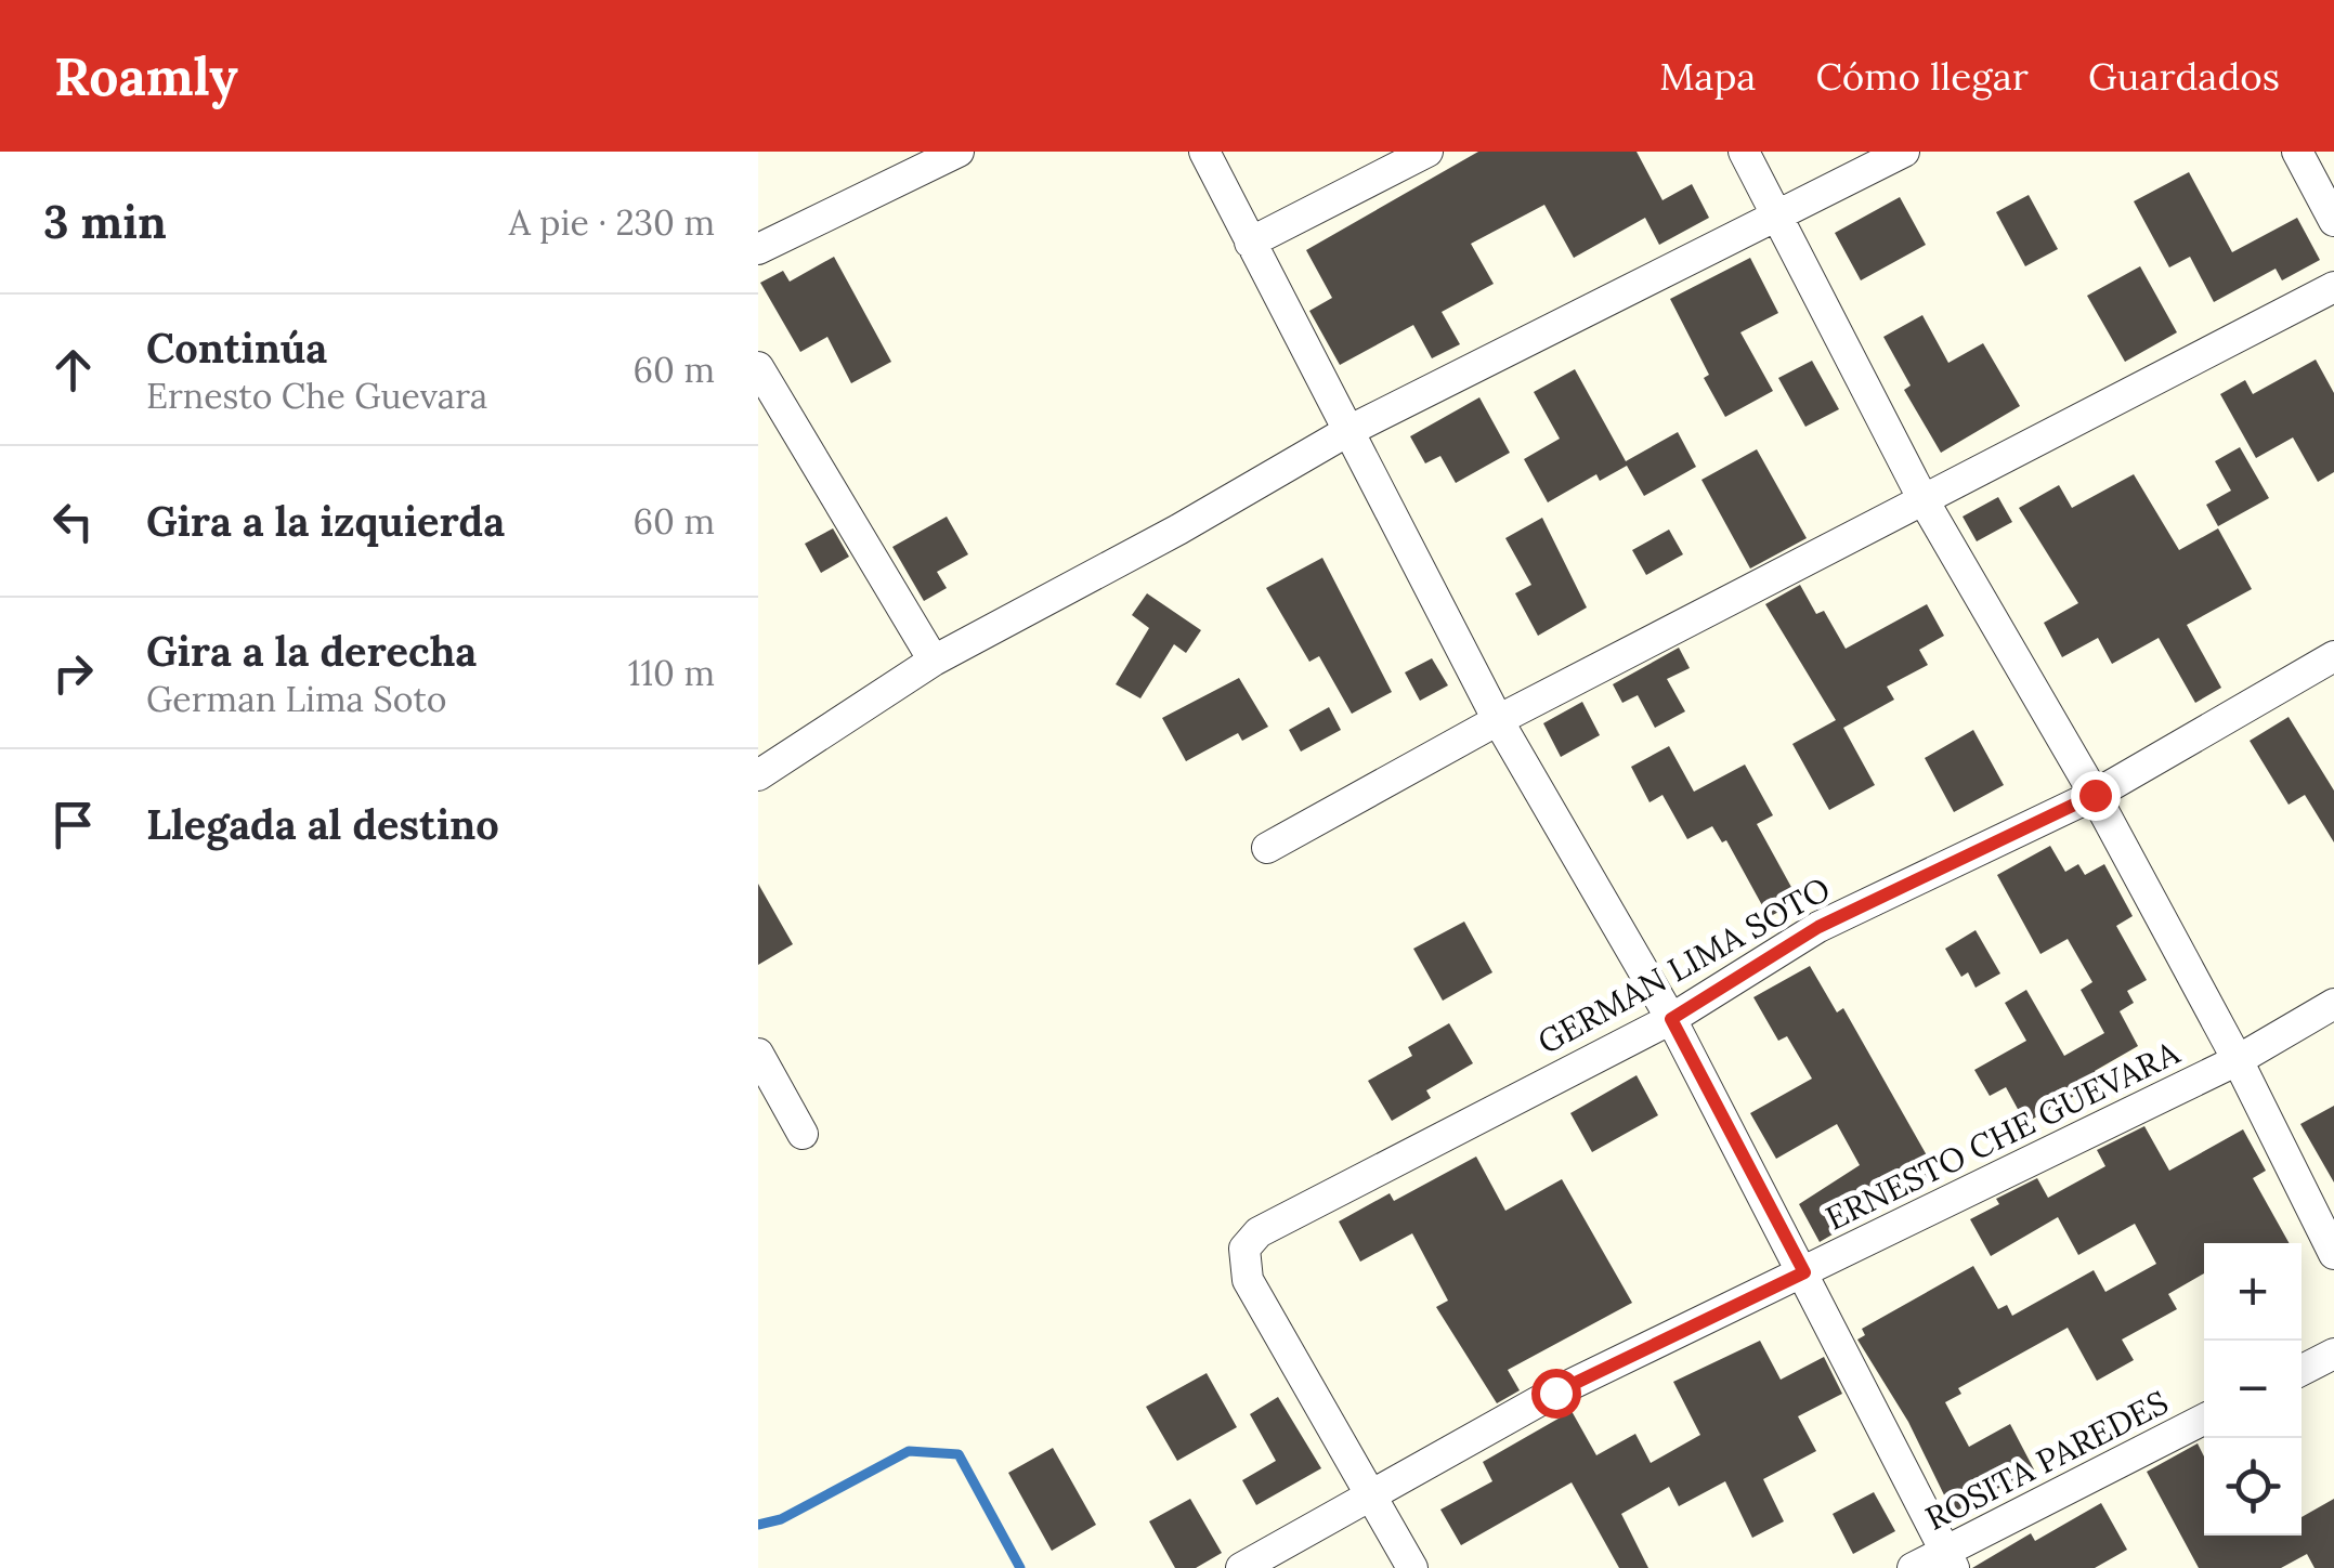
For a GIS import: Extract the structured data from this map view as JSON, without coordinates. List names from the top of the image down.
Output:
{
  "streets": {
    "street": ["GERMAN LIMA SOTO", "ERNESTO CHE GUEVARA", "ROSITA PAREDES"]
  },
  "crossings": [
    ["GERMAN LIMA SOTO", "ERNESTO CHE GUEVARA"]
  ],
  "page": {
    "header": "Roamly",
    "nav": ["Mapa", "Cómo llegar", "Guardados"],
    "heading": ["3 min", "A pie · 230 m"],
    "list": [
      ["Continúa", "Ernesto Che Guevara", "60 m"],
      ["Gira a la izquierda", "60 m"],
      ["Gira a la derecha", "German Lima Soto", "110 m"],
      "Llegada al destino"
    ],
    "map_buttons": ["+", "−"]
  }
}
